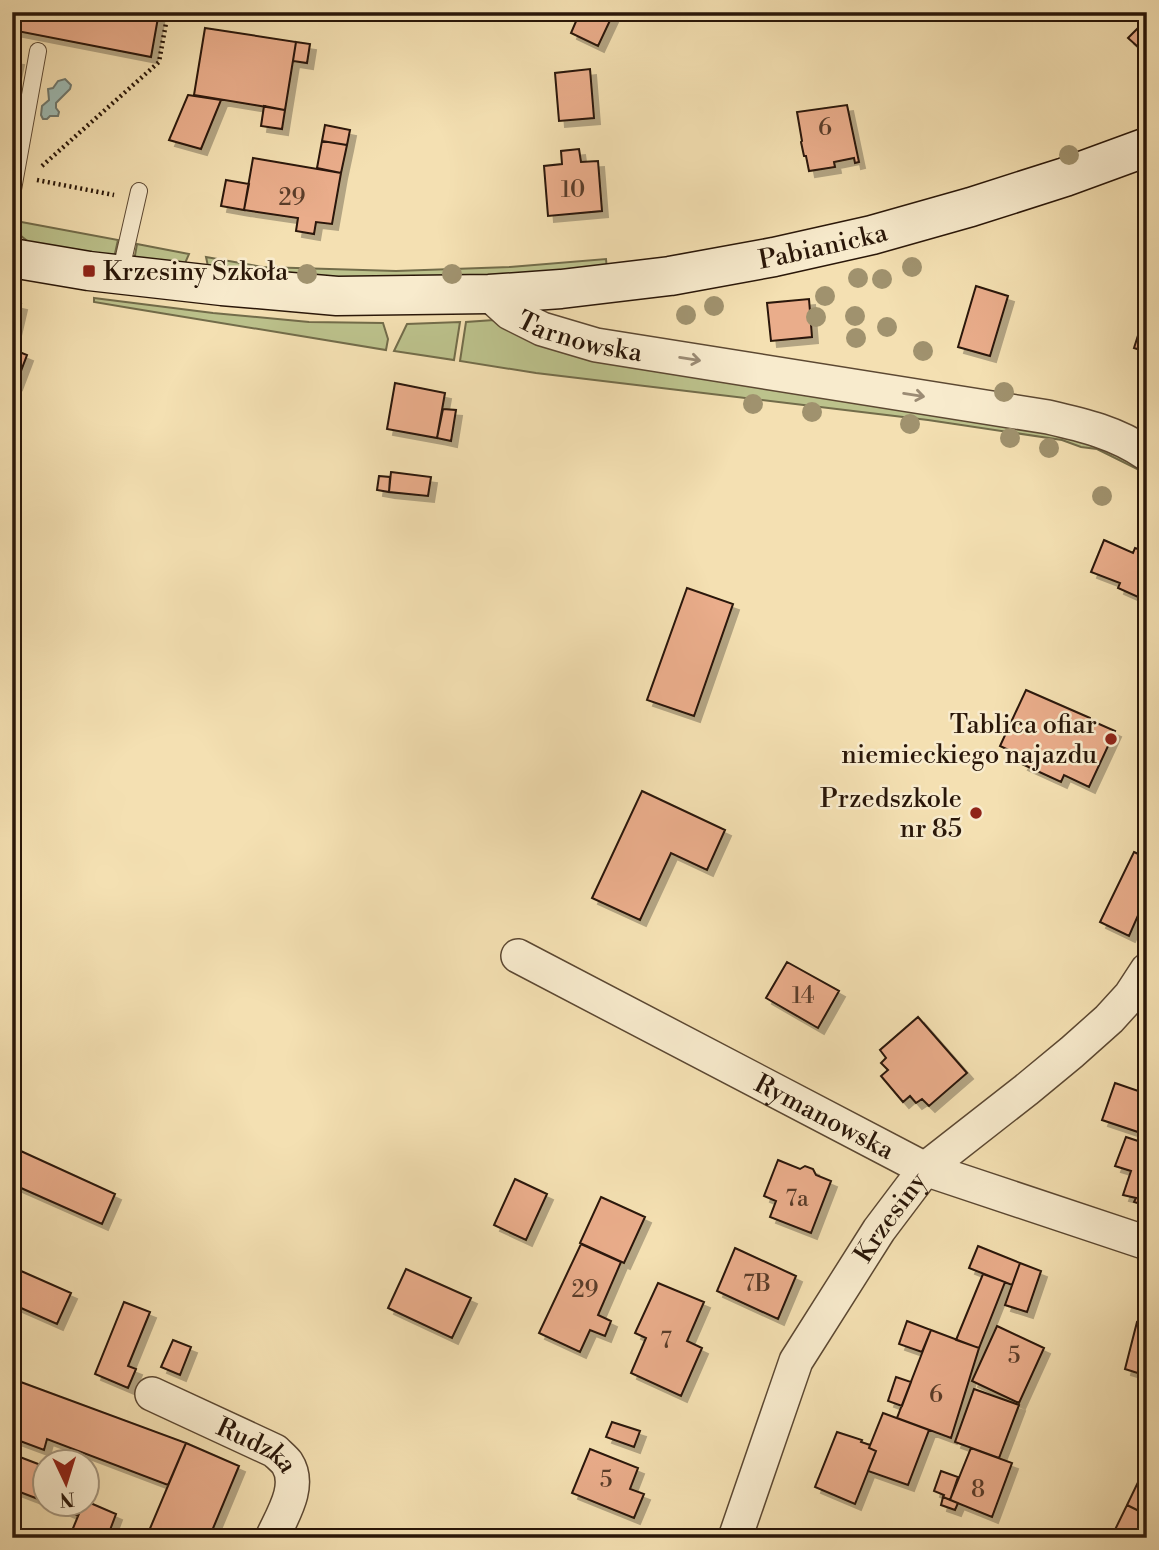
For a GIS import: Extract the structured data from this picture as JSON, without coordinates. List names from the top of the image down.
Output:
{
  "streets": {
    "street": [
      "Pabianicka",
      "Tarnowska",
      "Rymanowska",
      "Krzesiny",
      "Rudzka"
    ]
  },
  "crossings": [
    ["Pabianicka", "Tarnowska"],
    ["Rymanowska", "Krzesiny"]
  ],
  "one_way": ["Tarnowska"],
  "places": {
    "transit": ["Krzesiny Szkoła"],
    "other": ["Tablica ofiar niemieckiego najazdu", "Przedszkole nr 85"]
  },
  "house_numbers": [
    "6",
    "10",
    "29",
    "14",
    "7a",
    "7B",
    "29",
    "7",
    "5",
    "6",
    "5",
    "8"
  ],
  "north": "bottom"
}
